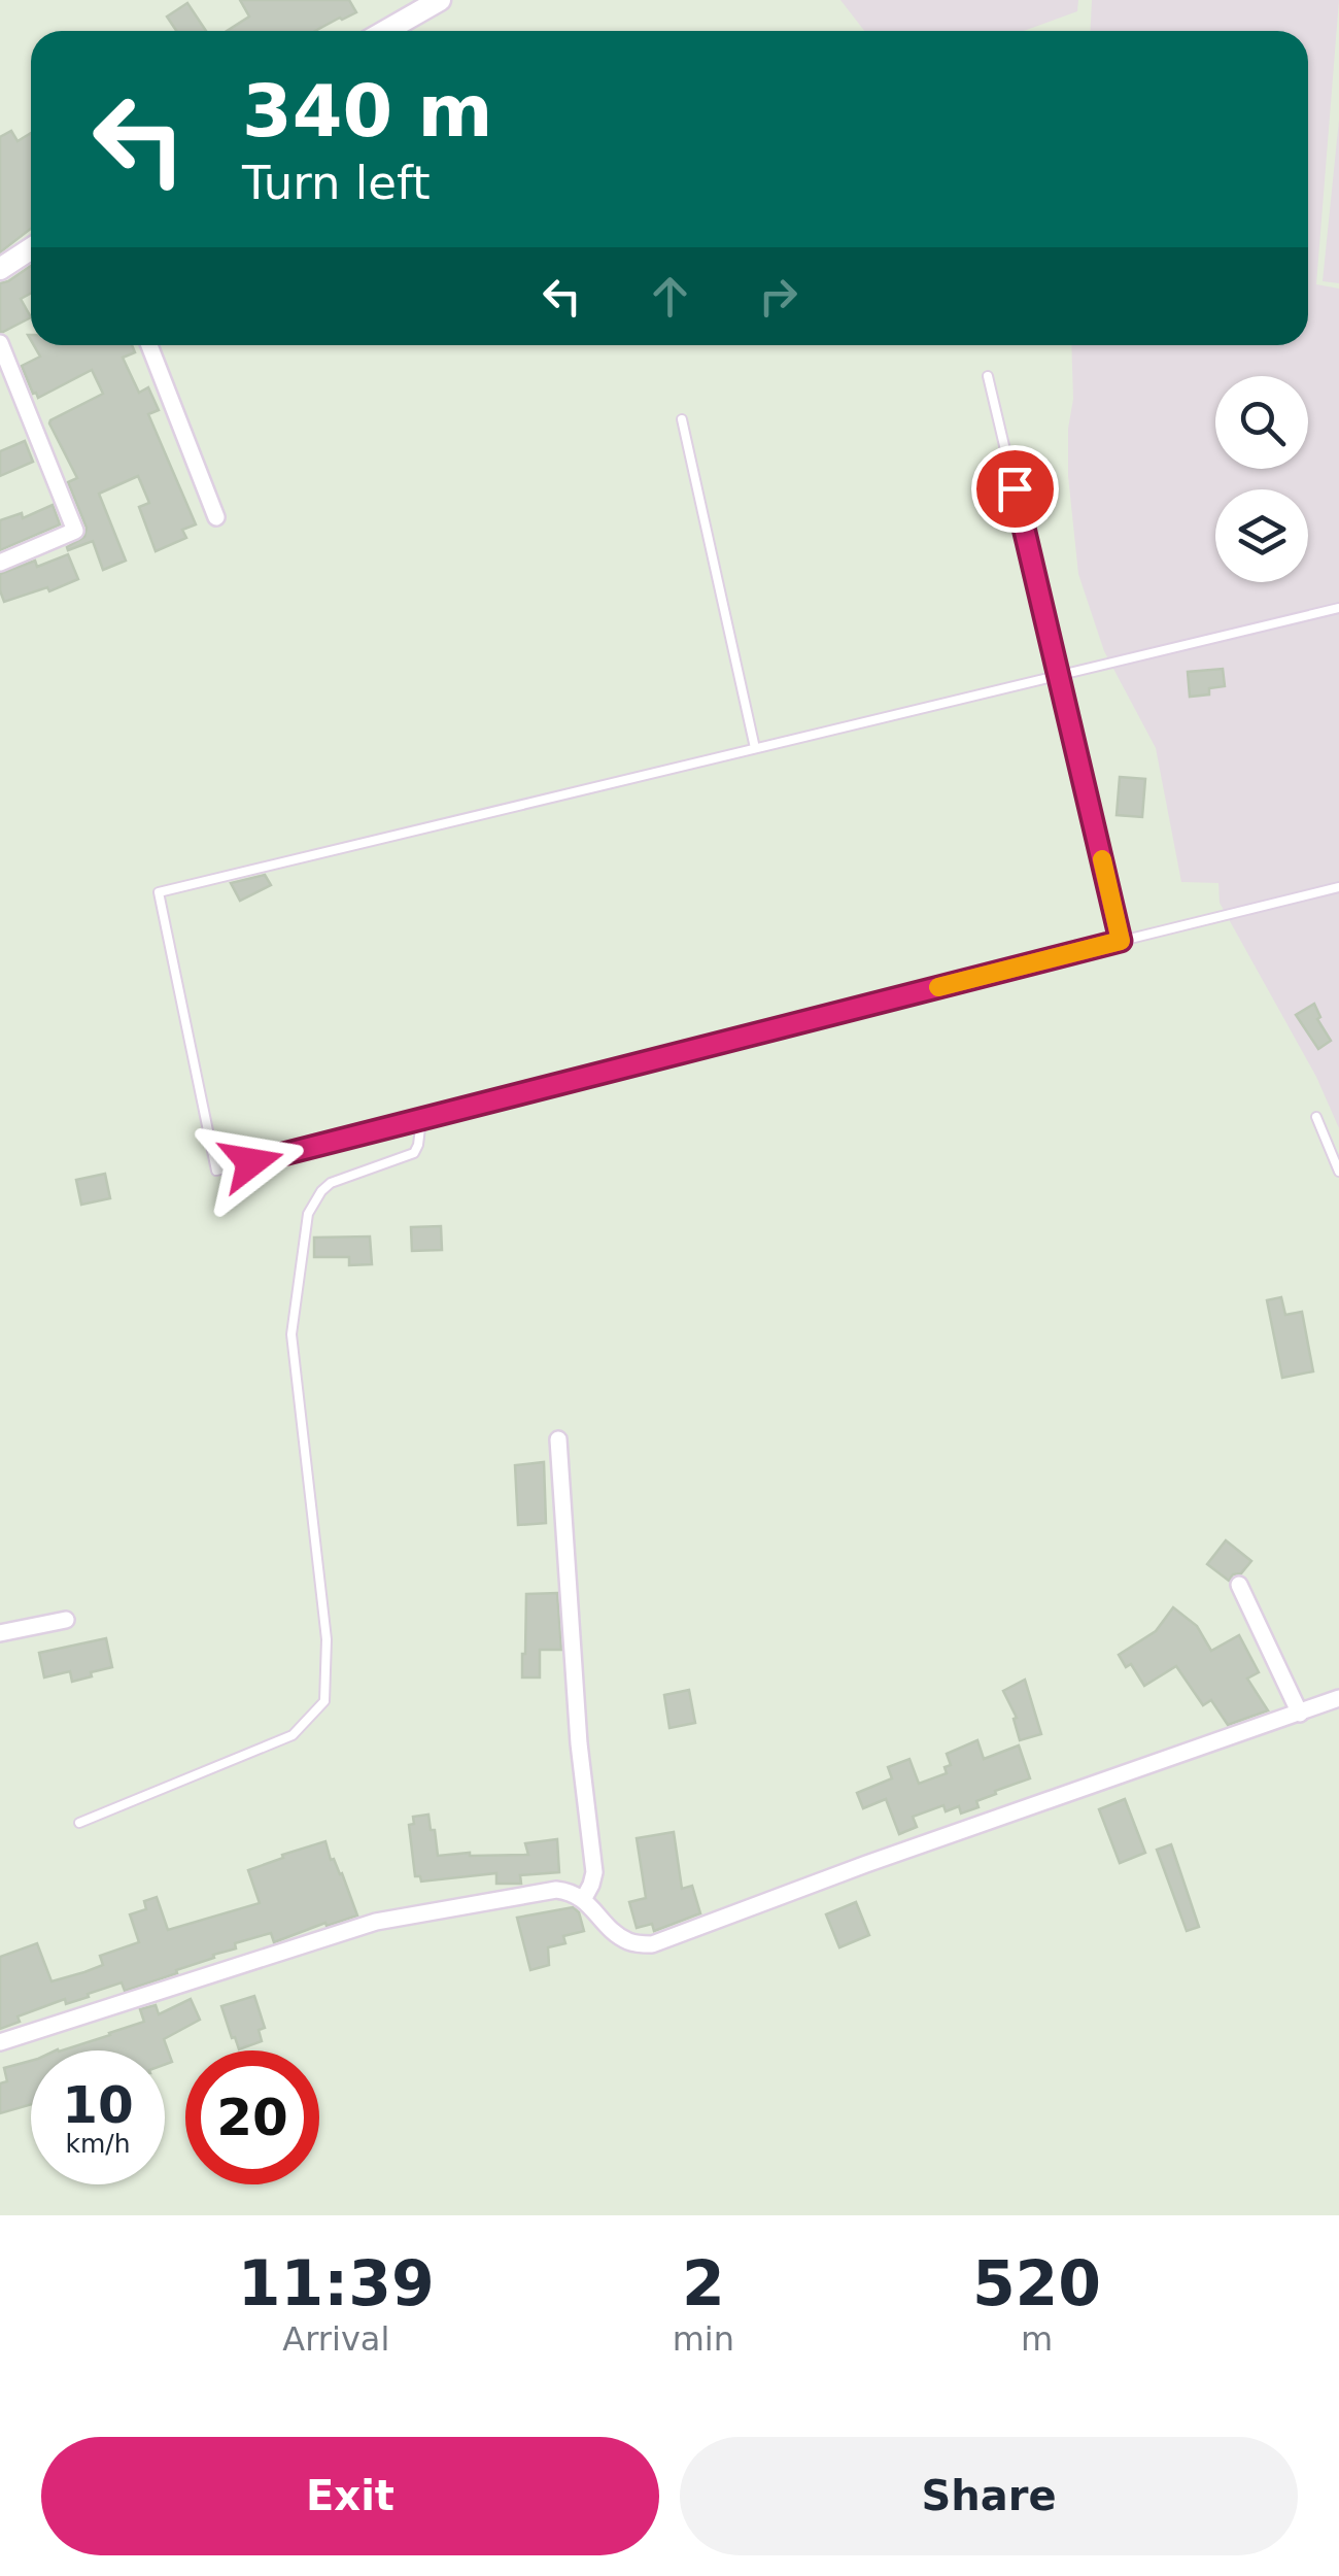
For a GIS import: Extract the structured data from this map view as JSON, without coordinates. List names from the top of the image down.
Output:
{
  "page": {
    "turn": ["340 m", "Turn left"],
    "speed": "10 km/h",
    "limit": "20",
    "eta": [
      "11:39",
      "Arrival",
      "2",
      "min",
      "520",
      "m"
    ],
    "buttons": ["Exit", "Share"]
  }
}
